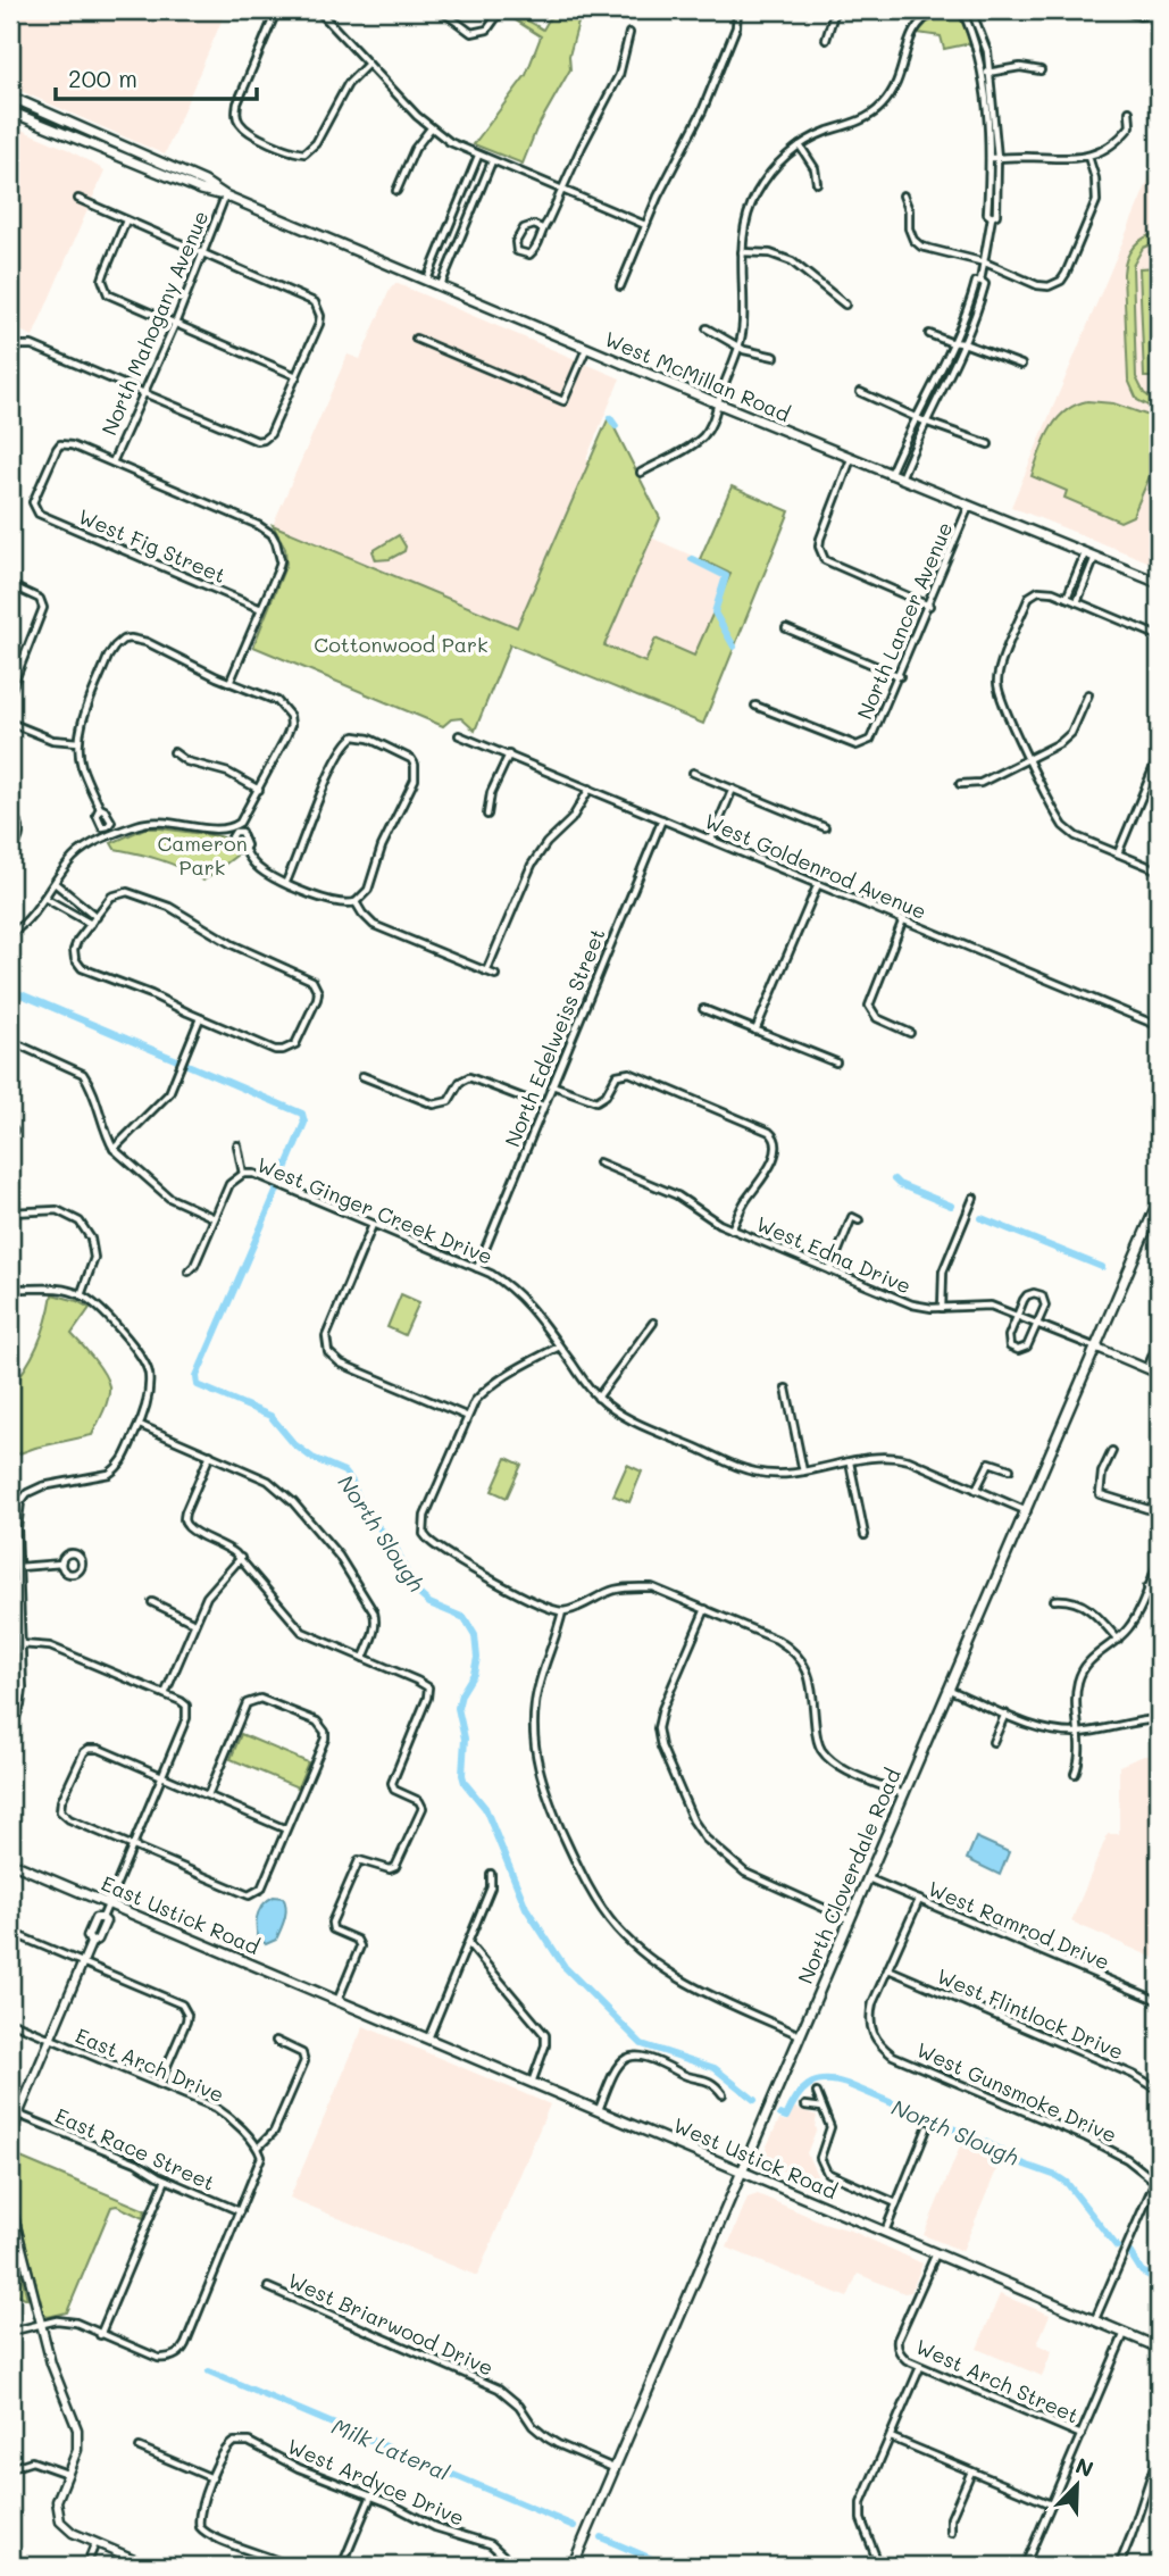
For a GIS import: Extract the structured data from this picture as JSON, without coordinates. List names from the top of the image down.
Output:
{
  "streets": {
    "main road": [
      "West McMillan Road",
      "North Cloverdale Road",
      "East Ustick Road",
      "West Ustick Road"
    ],
    "street": [
      "North Mahogany Avenue",
      "West Fig Street",
      "North Lancer Avenue",
      "West Goldenrod Avenue",
      "North Edelweiss Street",
      "West Ginger Creek Drive",
      "West Edna Drive",
      "West Ramrod Drive",
      "West Flintlock Drive",
      "East Arch Drive",
      "West Gunsmoke Drive",
      "East Race Street",
      "West Briarwood Drive",
      "West Arch Street",
      "West Ardyce Drive"
    ]
  },
  "crossings": [
    ["North Mahogany Avenue", "West McMillan Road"],
    ["North Mahogany Avenue", "West Fig Street"],
    ["West McMillan Road", "North Lancer Avenue"],
    ["West Goldenrod Avenue", "North Edelweiss Street"],
    ["North Edelweiss Street", "West Ginger Creek Drive"],
    ["West Ginger Creek Drive", "North Cloverdale Road"],
    ["West Edna Drive", "North Cloverdale Road"],
    ["North Cloverdale Road", "West Ramrod Drive"],
    ["North Cloverdale Road", "West Ustick Road"],
    ["North Cloverdale Road", "West Briarwood Drive"],
    ["East Ustick Road", "West Ustick Road"],
    ["West Flintlock Drive", "West Gunsmoke Drive"],
    ["East Arch Drive", "East Race Street"],
    ["West Ustick Road", "West Arch Street"]
  ],
  "water": ["North Slough", "Milk Lateral"],
  "parks": ["Cottonwood Park", "Cameron Park"],
  "scale_bar": "200 m",
  "north": "top right"
}
